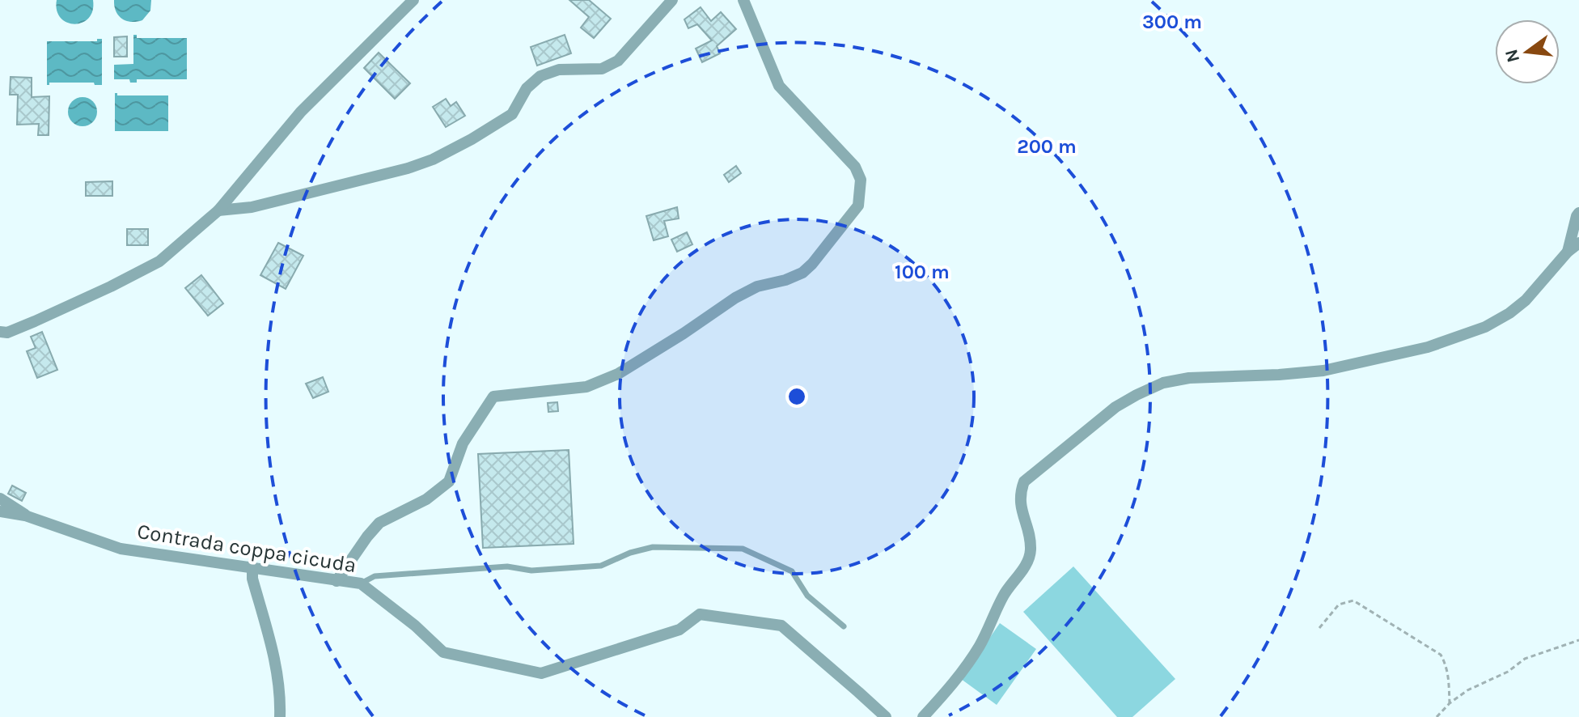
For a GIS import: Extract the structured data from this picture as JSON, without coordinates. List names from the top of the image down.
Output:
{
  "streets": {
    "street": ["Contrada coppa cicuda"]
  },
  "north": "left",
  "rings": ["300 m", "200 m", "100 m"]
}
